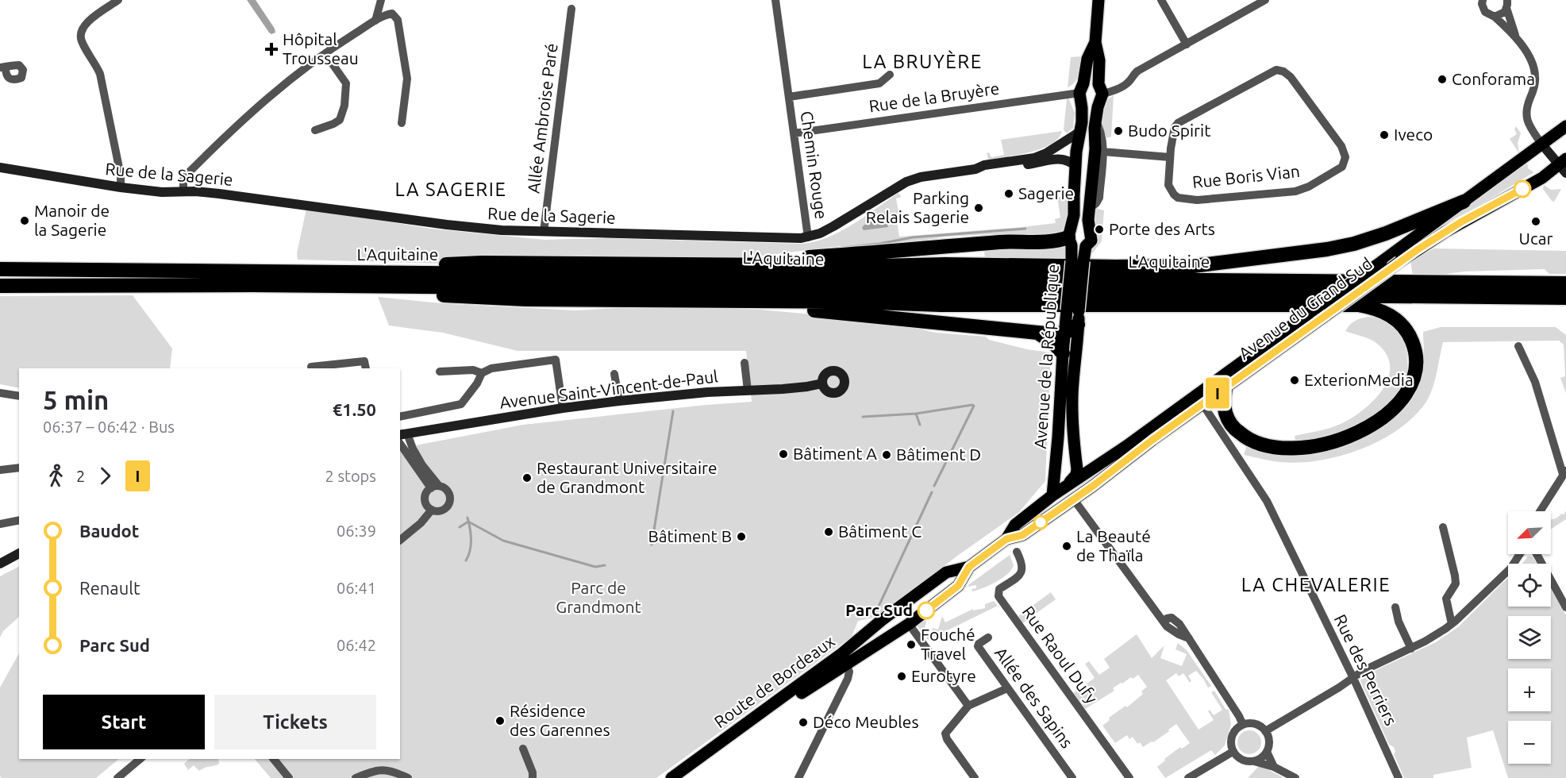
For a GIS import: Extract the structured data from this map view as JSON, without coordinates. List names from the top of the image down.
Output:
{
  "streets": {
    "highway": ["L'Aquitaine"],
    "main road": ["Avenue du Grand Sud", "Avenue de la République", "Route de Bordeaux"],
    "street": [
      "Rue de la Bruyère",
      "Allée Ambroise Paré",
      "Chemin Rouge",
      "Rue de la Sagerie",
      "Rue Boris Vian",
      "Avenue Saint-Vincent-de-Paul",
      "Rue Raoul Dufy",
      "Rue des Perriers",
      "Allée des Sapins"
    ]
  },
  "crossings": [
    ["Rue de la Bruyère", "Chemin Rouge"],
    ["Rue de la Bruyère", "Avenue de la République"],
    ["Allée Ambroise Paré", "Rue de la Sagerie"],
    ["Chemin Rouge", "Rue de la Sagerie"],
    ["Rue de la Sagerie", "Avenue de la République"],
    ["Avenue du Grand Sud", "Avenue de la République"],
    ["Avenue du Grand Sud", "Rue des Perriers"],
    ["Avenue du Grand Sud", "Route de Bordeaux"]
  ],
  "districts": ["LA BRUYÈRE", "LA SAGERIE", "LA CHEVALERIE"],
  "parks": ["Parc de Grandmont"],
  "places": {
    "health": ["Hôpital Trousseau"],
    "other": [
      "Conforama",
      "Budo Spirit",
      "Iveco",
      "Sagerie",
      "Parking Relais Sagerie",
      "Manoir de la Sagerie",
      "Ucar",
      "Porte des Arts",
      "ExterionMedia",
      "Bâtiment A",
      "Bâtiment D",
      "Restaurant Universitaire de Grandmont",
      "Bâtiment C",
      "Bâtiment B",
      "La Beauté de Thaïla",
      "Parc Sud",
      "Fouché Travel",
      "Eurotyre",
      "Résidence des Garennes",
      "Déco Meubles"
    ]
  },
  "lines": ["bus line I"],
  "north": "bottom left",
  "page": {
    "on_map": "I",
    "heading": ["5 min", "06:37 – 06:42 · Bus", "€1.50"],
    "legs": ["2", "I", "2 stops"],
    "list": [
      {
        "name": "Baudot",
        "value": "06:39"
      },
      {
        "name": "Renault",
        "value": "06:41"
      },
      {
        "name": "Parc Sud",
        "value": "06:42"
      }
    ],
    "map_buttons": ["+", "−"],
    "buttons": ["Start", "Tickets"]
  }
}
